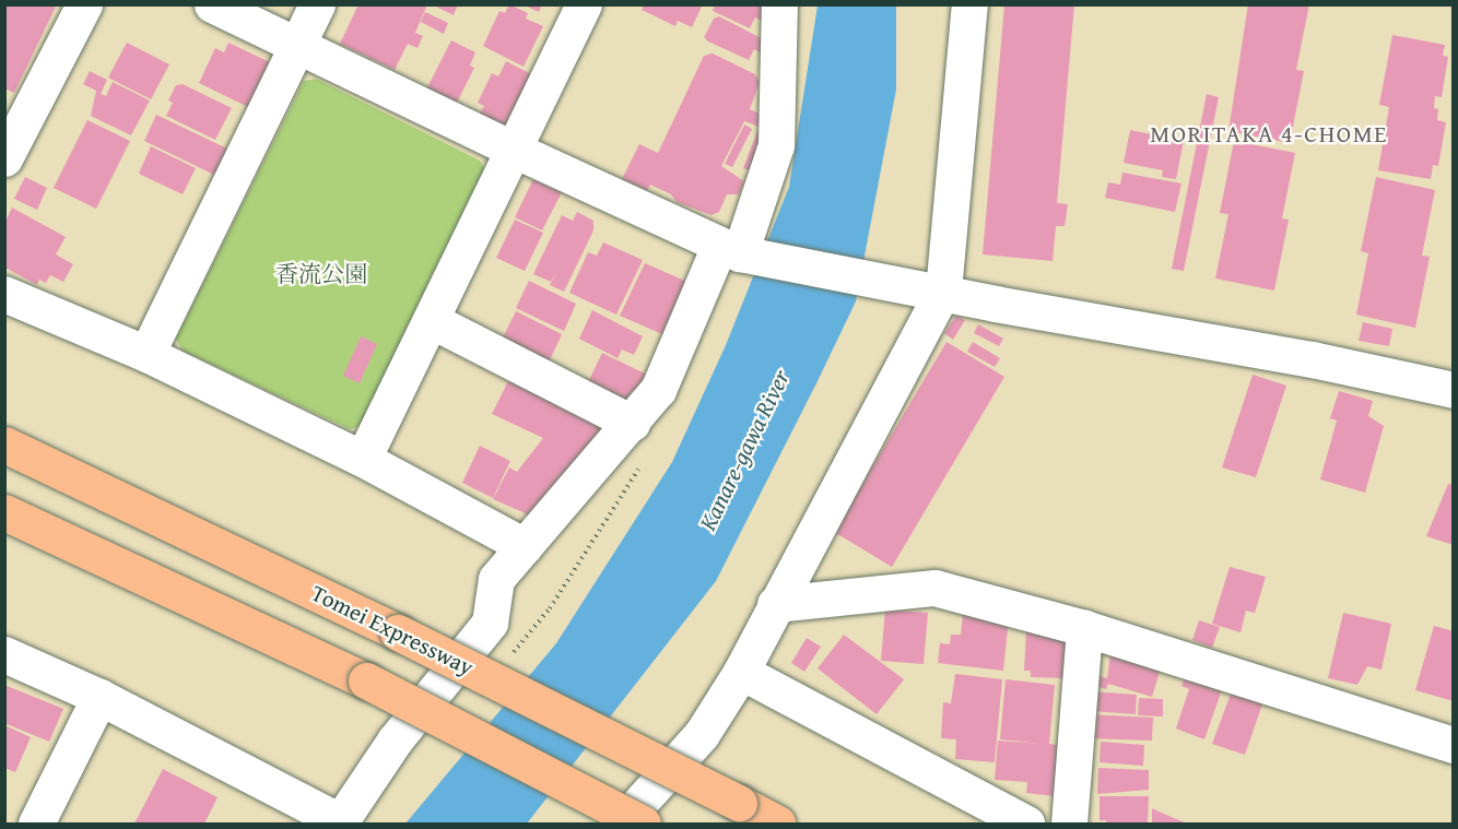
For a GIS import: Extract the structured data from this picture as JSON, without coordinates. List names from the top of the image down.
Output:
{
  "streets": {
    "highway": ["Tomei Expressway"]
  },
  "districts": ["MORITAKA 4-CHOME"],
  "water": ["Kanare-gawa River"],
  "parks": ["香流公園"]
}
